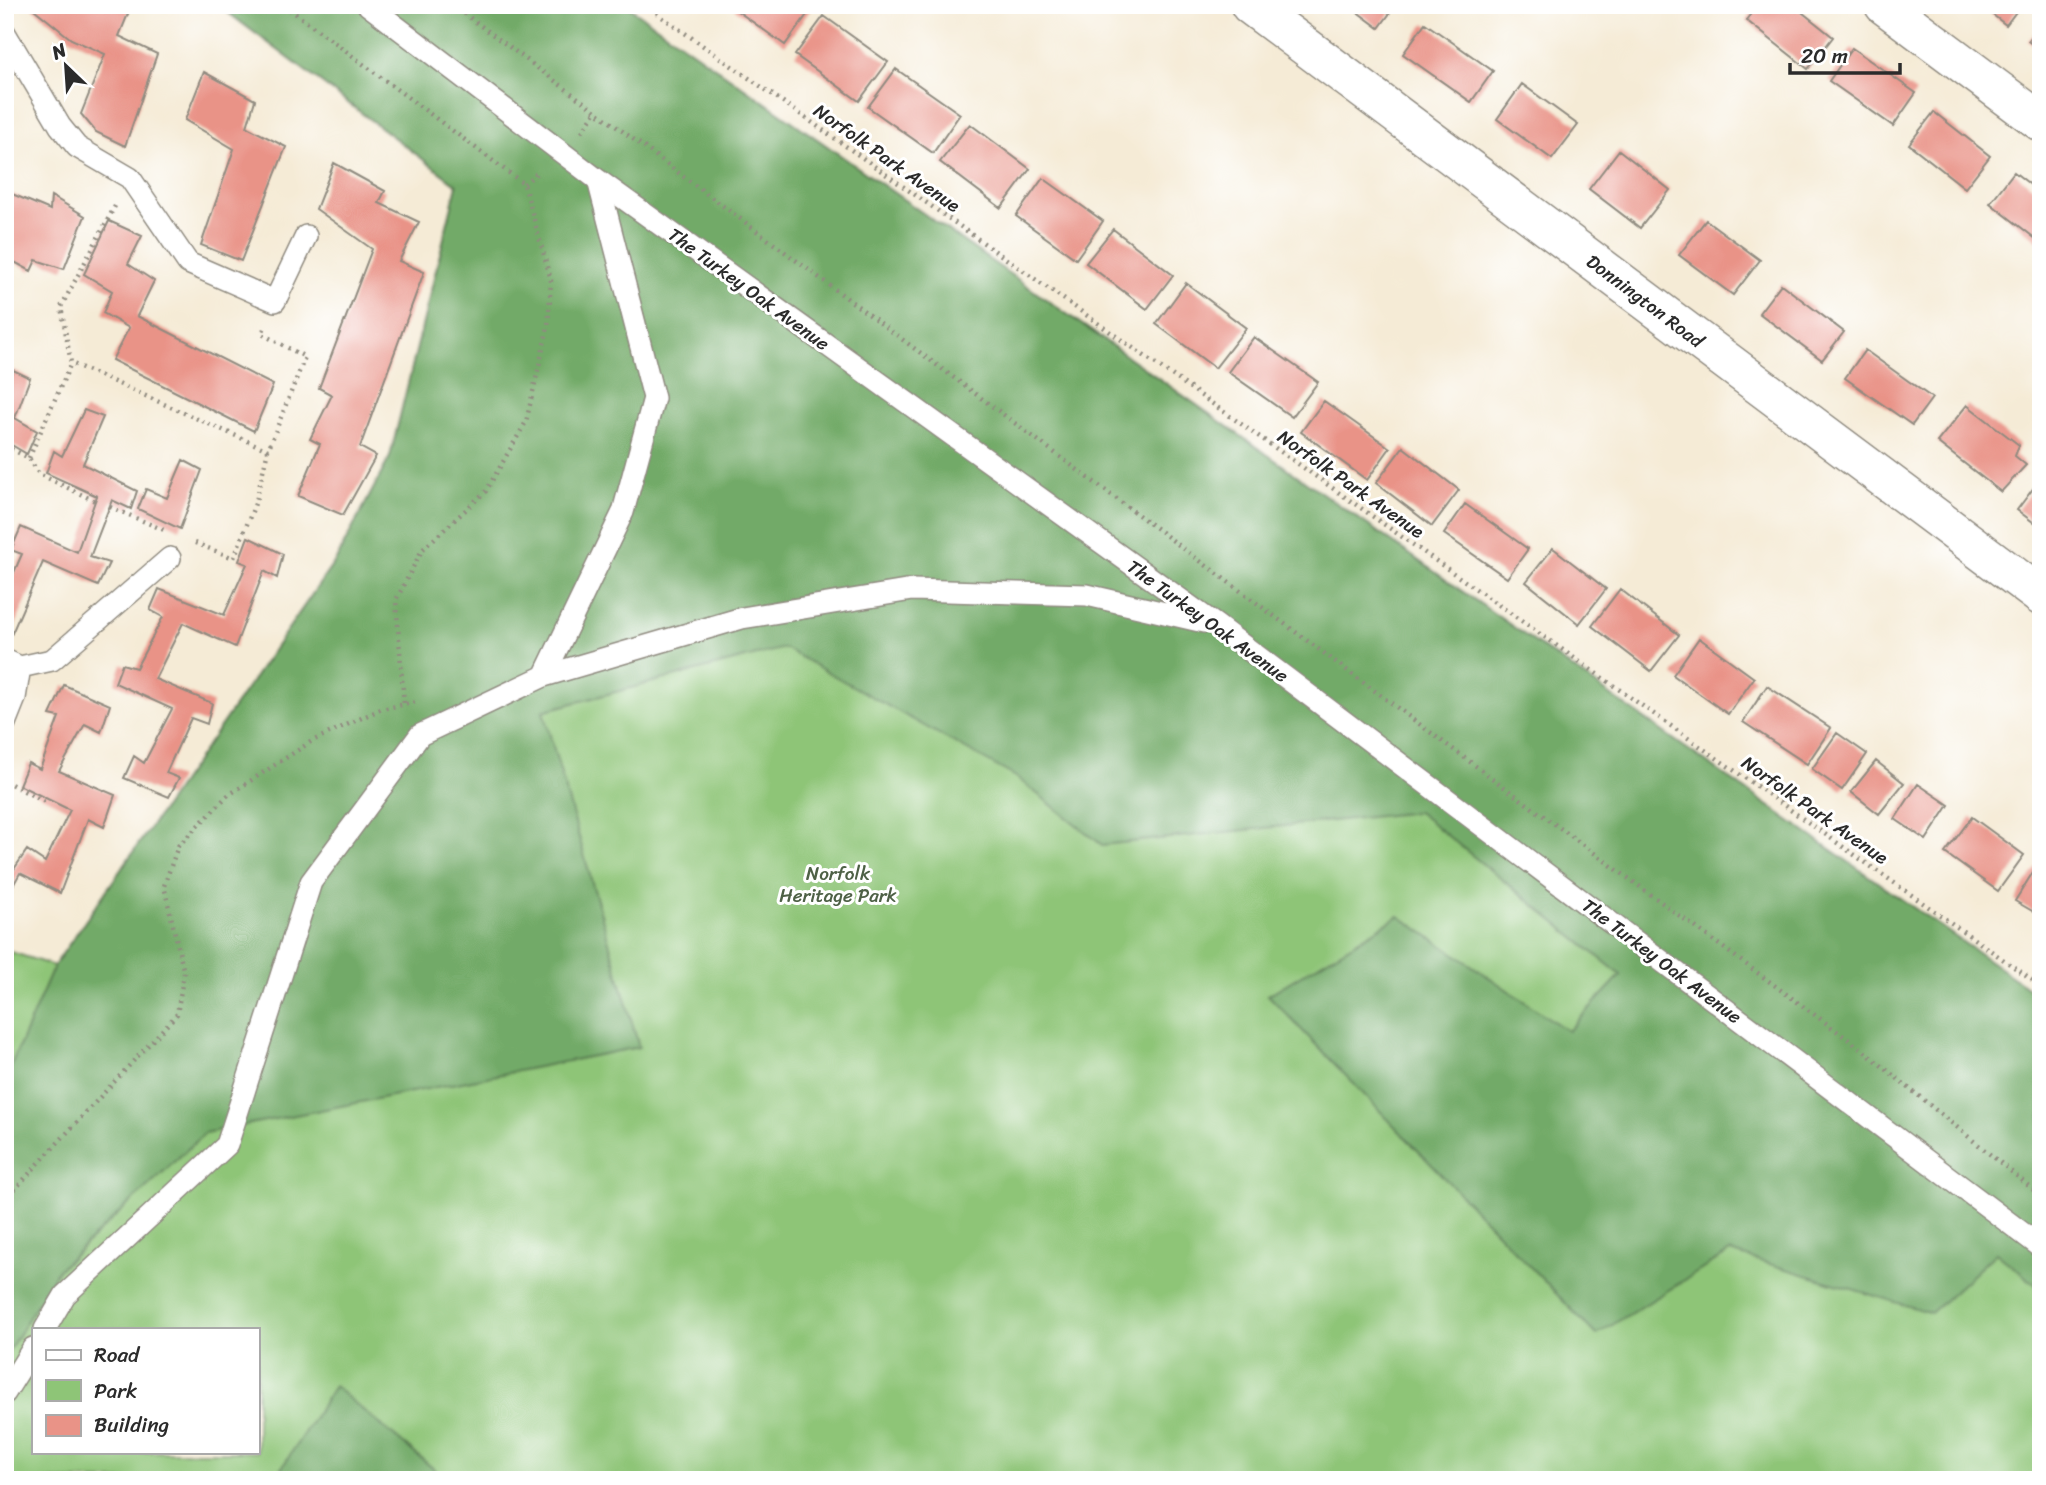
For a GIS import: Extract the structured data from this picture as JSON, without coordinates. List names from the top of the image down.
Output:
{
  "streets": {
    "street": ["Donnington Road"],
    "lane": ["The Turkey Oak Avenue"],
    "path": ["Norfolk Park Avenue"]
  },
  "parks": ["Norfolk Heritage Park"],
  "legend": ["Road", "Park", "Building"],
  "scale_bar": "20 m",
  "north": "top left"
}
